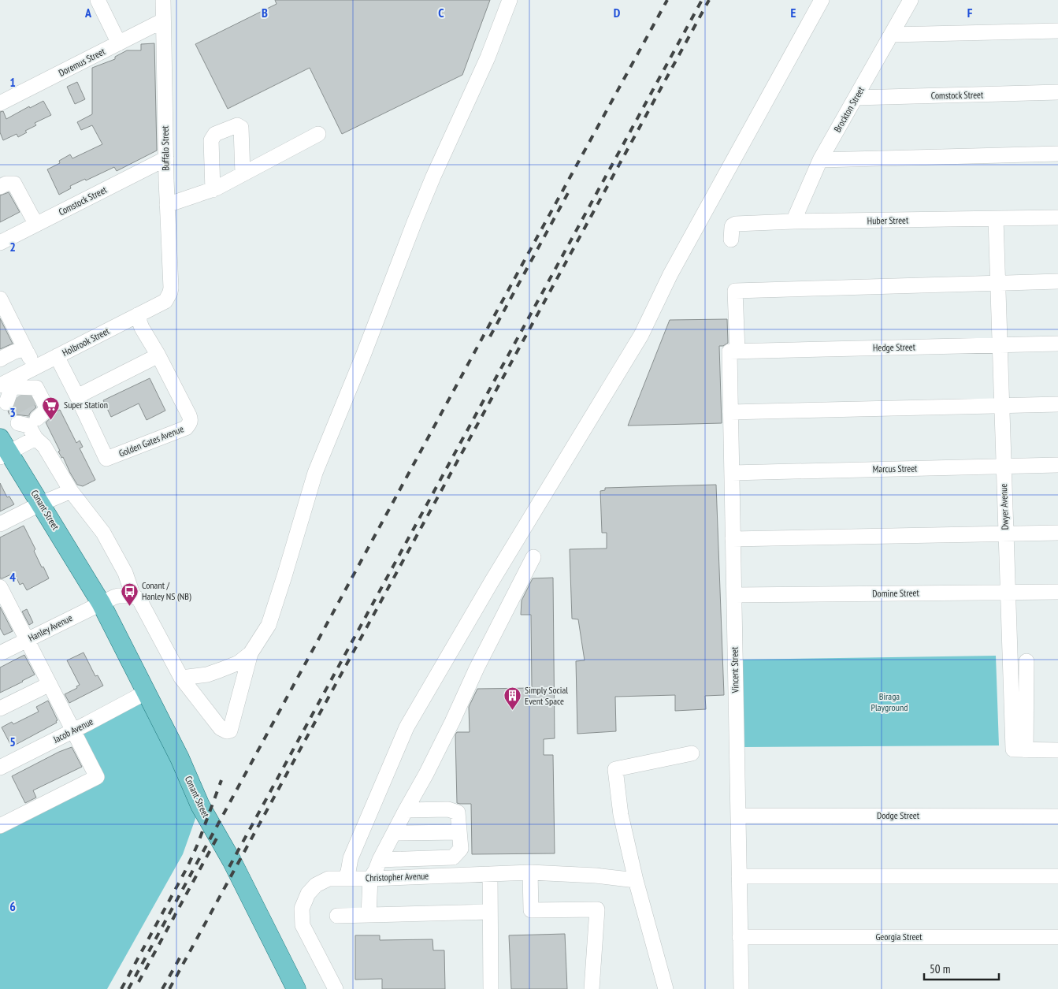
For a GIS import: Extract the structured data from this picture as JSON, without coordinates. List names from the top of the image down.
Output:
{
  "streets": {
    "main road": ["Conant Street"],
    "street": [
      "Doremus Street",
      "Comstock Street",
      "Brockton Street",
      "Buffalo Street",
      "Huber Street",
      "Holbrook Street",
      "Hedge Street",
      "Golden Gates Avenue",
      "Marcus Street",
      "Dwyer Avenue",
      "Domine Street",
      "Hanley Avenue",
      "Vincent Street",
      "Jacob Avenue",
      "Dodge Street",
      "Christopher Avenue",
      "Georgia Street"
    ]
  },
  "crossings": [
    ["Doremus Street", "Buffalo Street"],
    ["Comstock Street", "Brockton Street"],
    ["Comstock Street", "Buffalo Street"],
    ["Brockton Street", "Huber Street"],
    ["Buffalo Street", "Holbrook Street"],
    ["Huber Street", "Dwyer Avenue"],
    ["Holbrook Street", "Golden Gates Avenue"],
    ["Hedge Street", "Dwyer Avenue"],
    ["Hedge Street", "Vincent Street"],
    ["Marcus Street", "Dwyer Avenue"],
    ["Marcus Street", "Vincent Street"],
    ["Dwyer Avenue", "Domine Street"],
    ["Dwyer Avenue", "Vincent Street"],
    ["Conant Street", "Hanley Avenue"],
    ["Conant Street", "Jacob Avenue"],
    ["Domine Street", "Vincent Street"],
    ["Vincent Street", "Dodge Street"],
    ["Vincent Street", "Georgia Street"]
  ],
  "parks": ["Biraga Playground"],
  "places": {
    "supermarket": ["Super Station"],
    "bus stop": ["Conant / Hanley NS (NB)"],
    "building": ["Simply Social Event Space"]
  },
  "scale_bar": "50 m",
  "grid": {
    "columns": [
      "A",
      "B",
      "C",
      "D",
      "E",
      "F"
    ],
    "rows": [
      "1",
      "2",
      "3",
      "4",
      "5",
      "6"
    ]
  }
}
